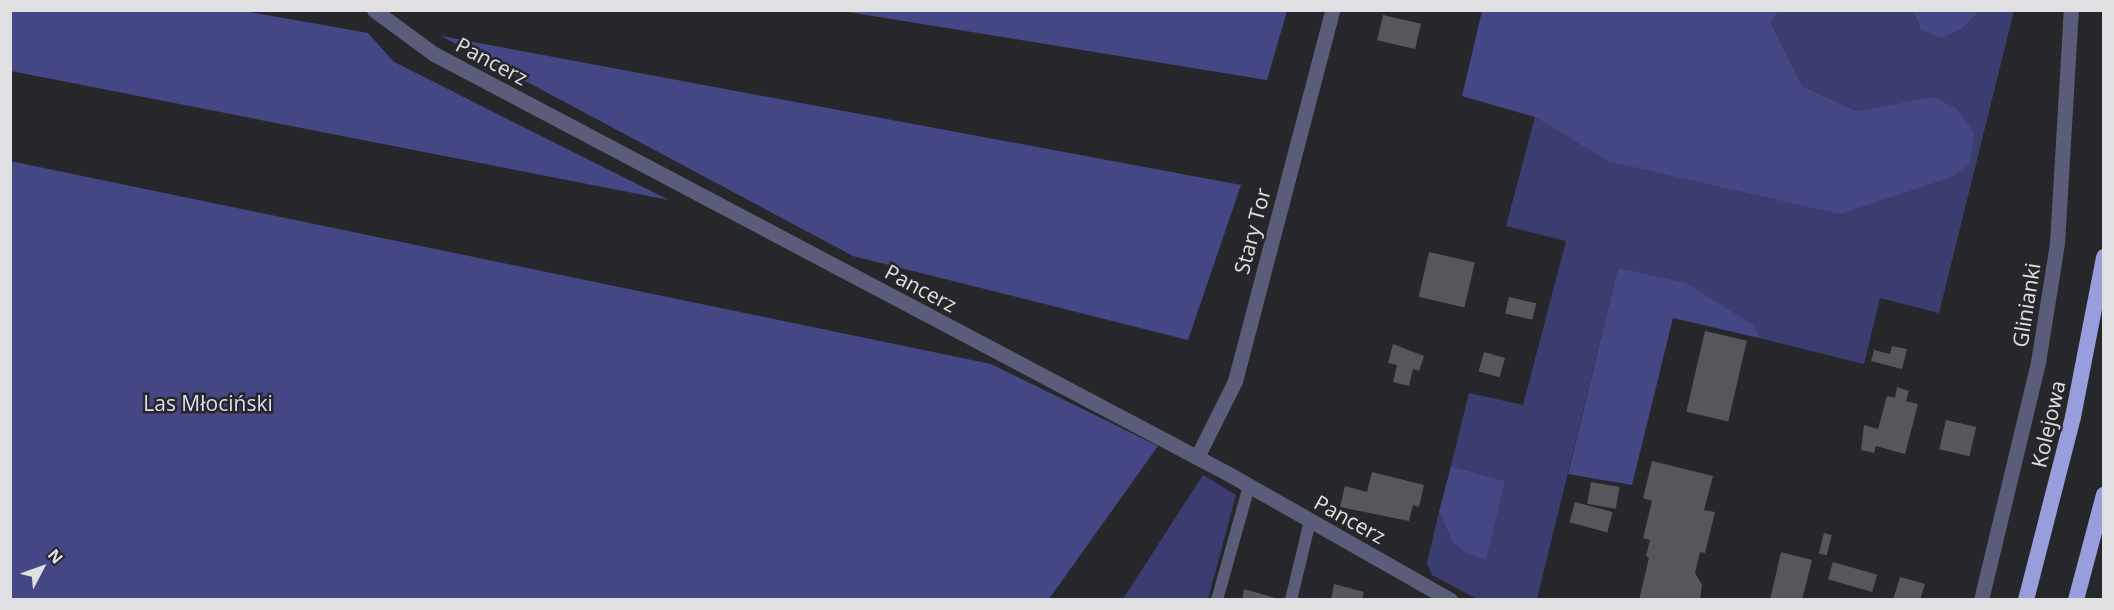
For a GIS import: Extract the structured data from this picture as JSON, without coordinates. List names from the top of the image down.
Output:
{
  "streets": {
    "highway": ["Kolejowa"],
    "street": ["Pancerz", "Stary Tor", "Glinianki"]
  },
  "crossings": [
    ["Pancerz", "Stary Tor"]
  ],
  "parks": ["Las Młociński"],
  "north": "top right"
}
